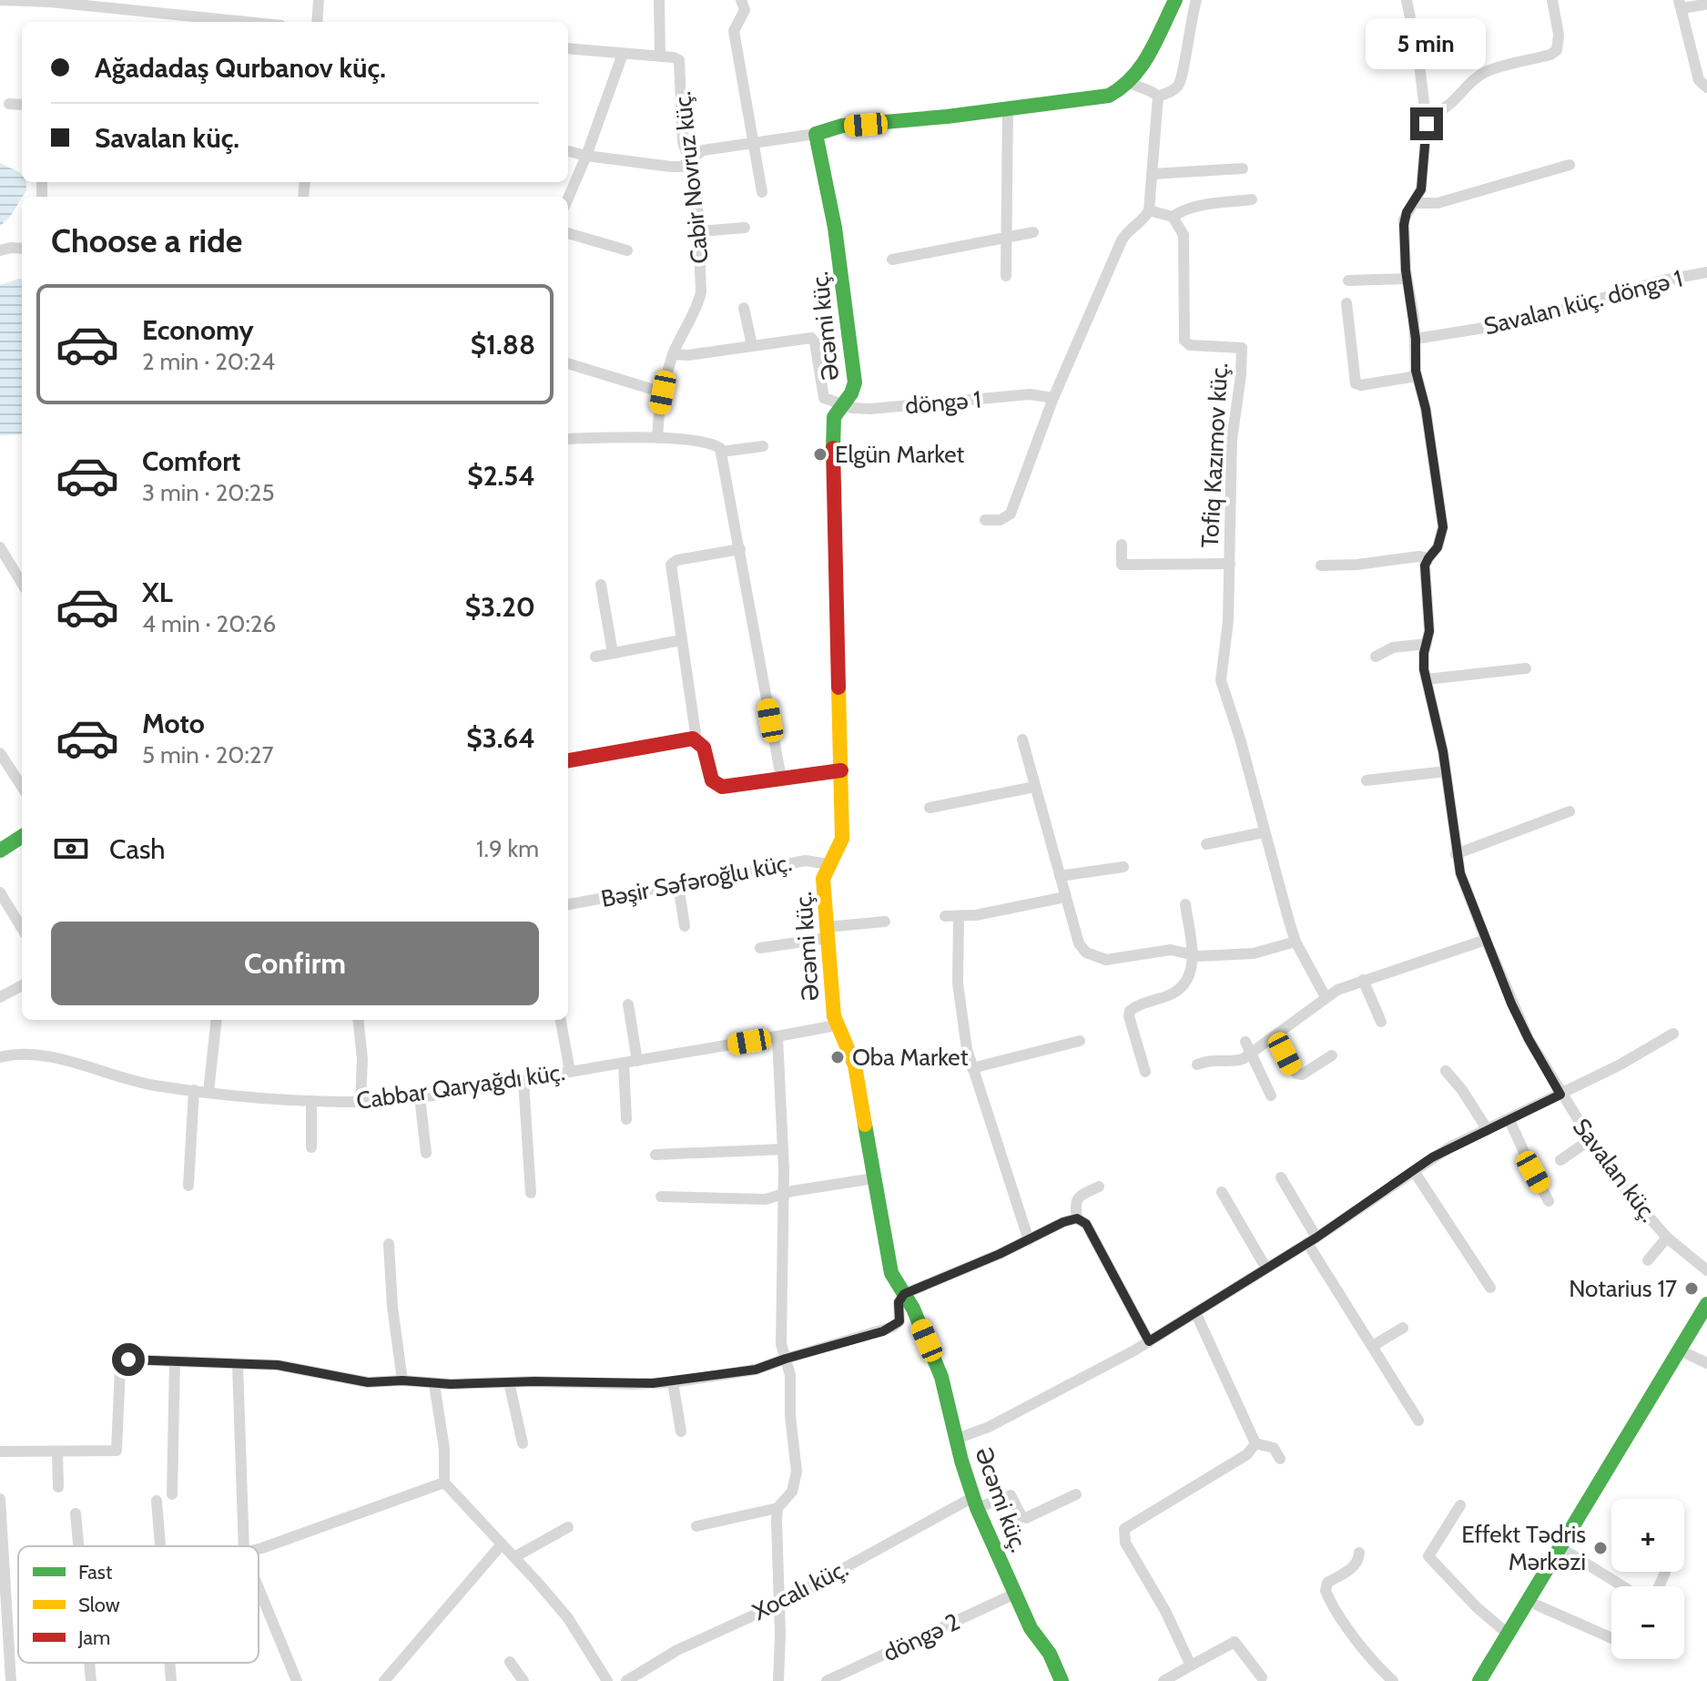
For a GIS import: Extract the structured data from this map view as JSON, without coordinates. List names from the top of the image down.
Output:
{
  "streets": {
    "street": [
      "Cabir Novruz küç.",
      "Savalan küç. döngə 1",
      "Əcəmi küç.",
      "döngə 1",
      "Tofiq Kazımov küç.",
      "Bəşir Səfəroğlu küç.",
      "Cabbar Qaryağdı küç.",
      "Savalan küç.",
      "Xocalı küç.",
      "döngə 2"
    ]
  },
  "crossings": [
    ["Savalan küç. döngə 1", "Savalan küç."],
    ["Əcəmi küç.", "döngə 1"],
    ["Əcəmi küç.", "Bəşir Səfəroğlu küç."],
    ["Əcəmi küç.", "Cabbar Qaryağdı küç."],
    ["Əcəmi küç.", "Xocalı küç."],
    ["Əcəmi küç.", "döngə 2"]
  ],
  "places": [
    "Elgün Market",
    "Oba Market",
    "Notarius 17",
    "Effekt Tədris Mərkəzi"
  ],
  "legend": ["Fast", "Slow", "Jam"],
  "page": {
    "bubble": "5 min",
    "banner": ["Ağadadaş Qurbanov küç.", "Savalan küç."],
    "heading": "Choose a ride",
    "list": [
      {
        "name": "Economy",
        "note": "2 min · 20:24",
        "value": "$1.88"
      },
      {
        "name": "Comfort",
        "note": "3 min · 20:25",
        "value": "$2.54"
      },
      {
        "name": "XL",
        "note": "4 min · 20:26",
        "value": "$3.20"
      },
      {
        "name": "Moto",
        "note": "5 min · 20:27",
        "value": "$3.64"
      }
    ],
    "pay": ["Cash", "1.9 km"],
    "buttons": "Confirm",
    "map_buttons": ["+", "−"]
  }
}
